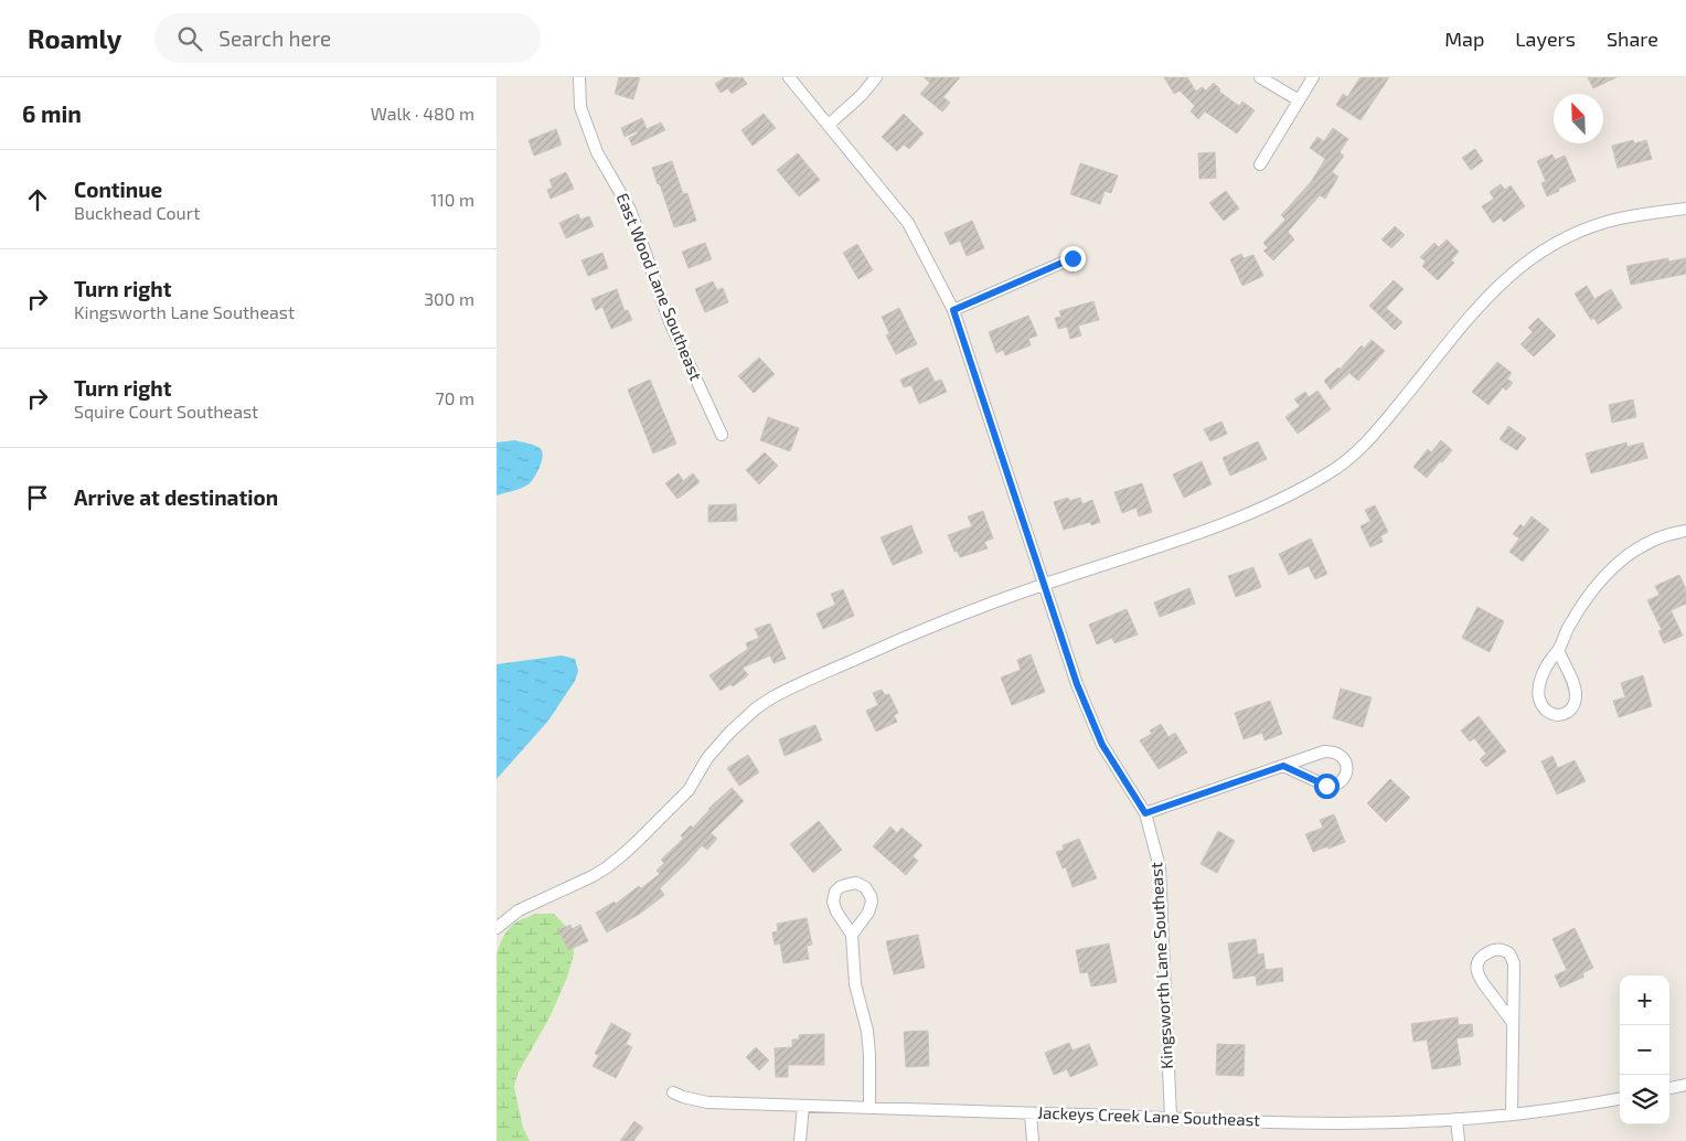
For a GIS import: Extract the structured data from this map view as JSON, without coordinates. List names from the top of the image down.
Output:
{
  "streets": {
    "street": ["East Wood Lane Southeast", "Kingsworth Lane Southeast", "Jackeys Creek Lane Southeast"]
  },
  "crossings": [
    ["Kingsworth Lane Southeast", "Jackeys Creek Lane Southeast"]
  ],
  "north": "top left",
  "page": {
    "header": "Roamly",
    "search": "Search here",
    "nav": ["Map", "Layers", "Share"],
    "heading": ["6 min", "Walk · 480 m"],
    "list": [
      ["Continue", "Buckhead Court", "110 m"],
      ["Turn right", "Kingsworth Lane Southeast", "300 m"],
      ["Turn right", "Squire Court Southeast", "70 m"],
      "Arrive at destination"
    ],
    "map_buttons": ["+", "−"]
  }
}
